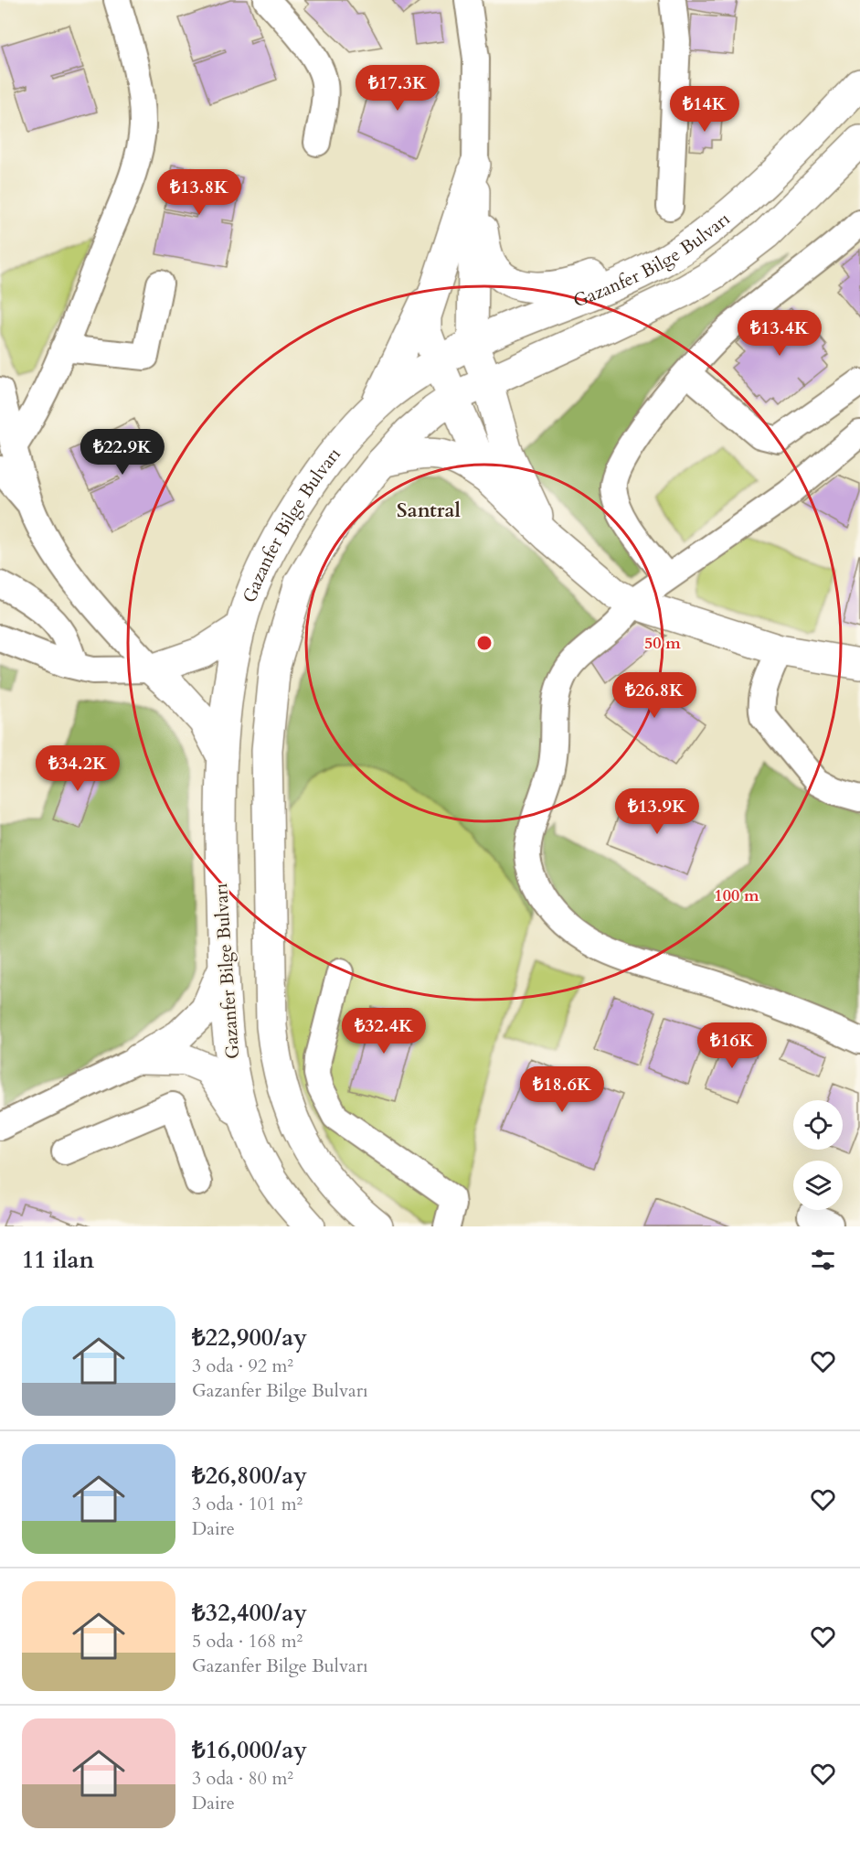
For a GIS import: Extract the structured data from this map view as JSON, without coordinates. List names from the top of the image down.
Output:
{
  "streets": {
    "main road": ["Gazanfer Bilge Bulvarı"]
  },
  "districts": ["Santral"],
  "page": {
    "price": [
      "₺17.3K",
      "₺14K",
      "₺13.8K",
      "₺13.4K",
      "₺22.9K",
      "₺26.8K",
      "₺34.2K",
      "₺13.9K",
      "₺32.4K",
      "₺16K",
      "₺18.6K"
    ],
    "heading": "11 ilan",
    "list": [
      {
        "name": "₺22,900/ay",
        "note": "3 oda · 92 m² · Gazanfer Bilge Bulvarı"
      },
      {
        "name": "₺26,800/ay",
        "note": "3 oda · 101 m² · Daire"
      },
      {
        "name": "₺32,400/ay",
        "note": "5 oda · 168 m² · Gazanfer Bilge Bulvarı"
      },
      {
        "name": "₺16,000/ay",
        "note": "3 oda · 80 m² · Daire"
      }
    ]
  },
  "rings": ["50 m", "100 m"]
}
